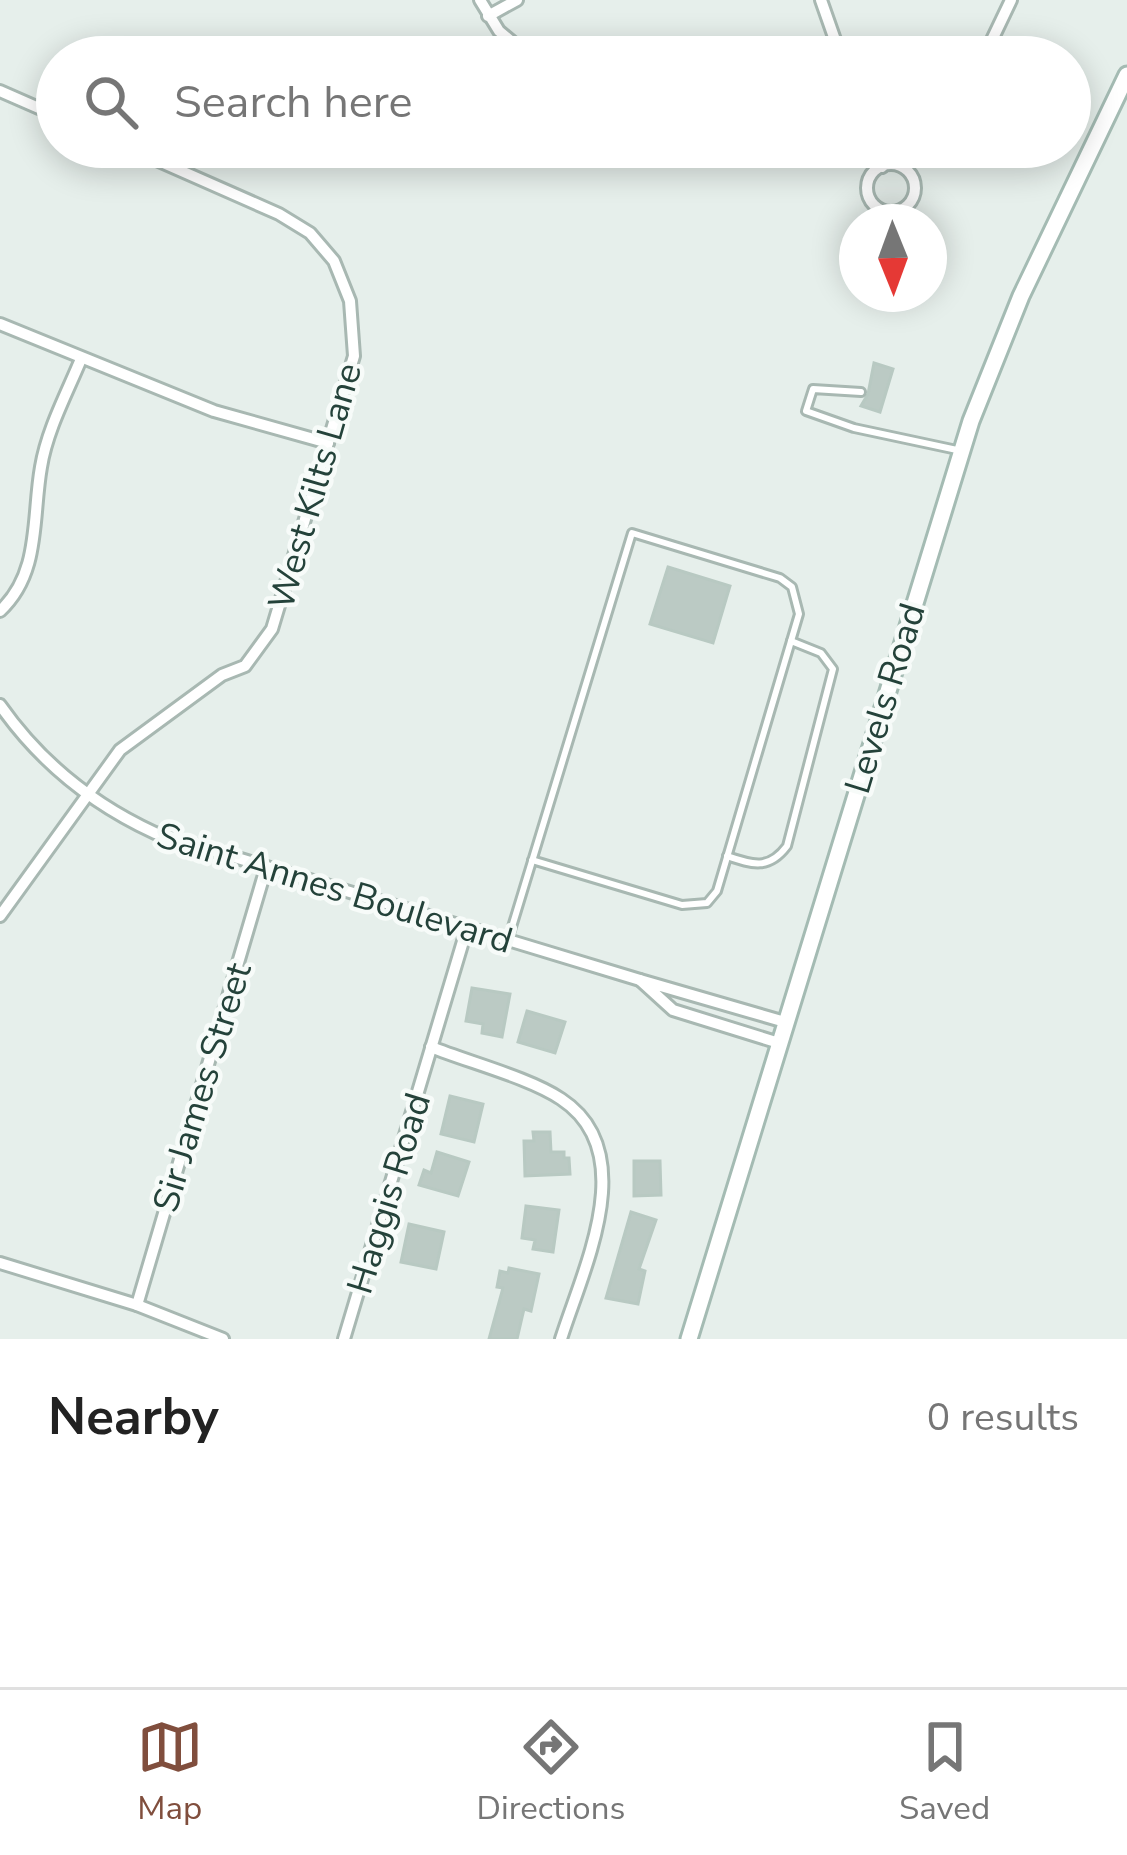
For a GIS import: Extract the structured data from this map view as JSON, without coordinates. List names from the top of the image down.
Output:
{
  "streets": {
    "main road": ["Levels Road"],
    "street": [
      "West Kilts Lane",
      "Saint Annes Boulevard",
      "Sir James Street",
      "Haggis Road"
    ]
  },
  "crossings": [
    ["West Kilts Lane", "Saint Annes Boulevard"],
    ["Levels Road", "Saint Annes Boulevard"],
    ["Saint Annes Boulevard", "Sir James Street"],
    ["Saint Annes Boulevard", "Haggis Road"]
  ],
  "north": "bottom",
  "page": {
    "search": "Search here",
    "heading": ["Nearby", "0 results"],
    "nav": ["Map", "Directions", "Saved"]
  }
}
